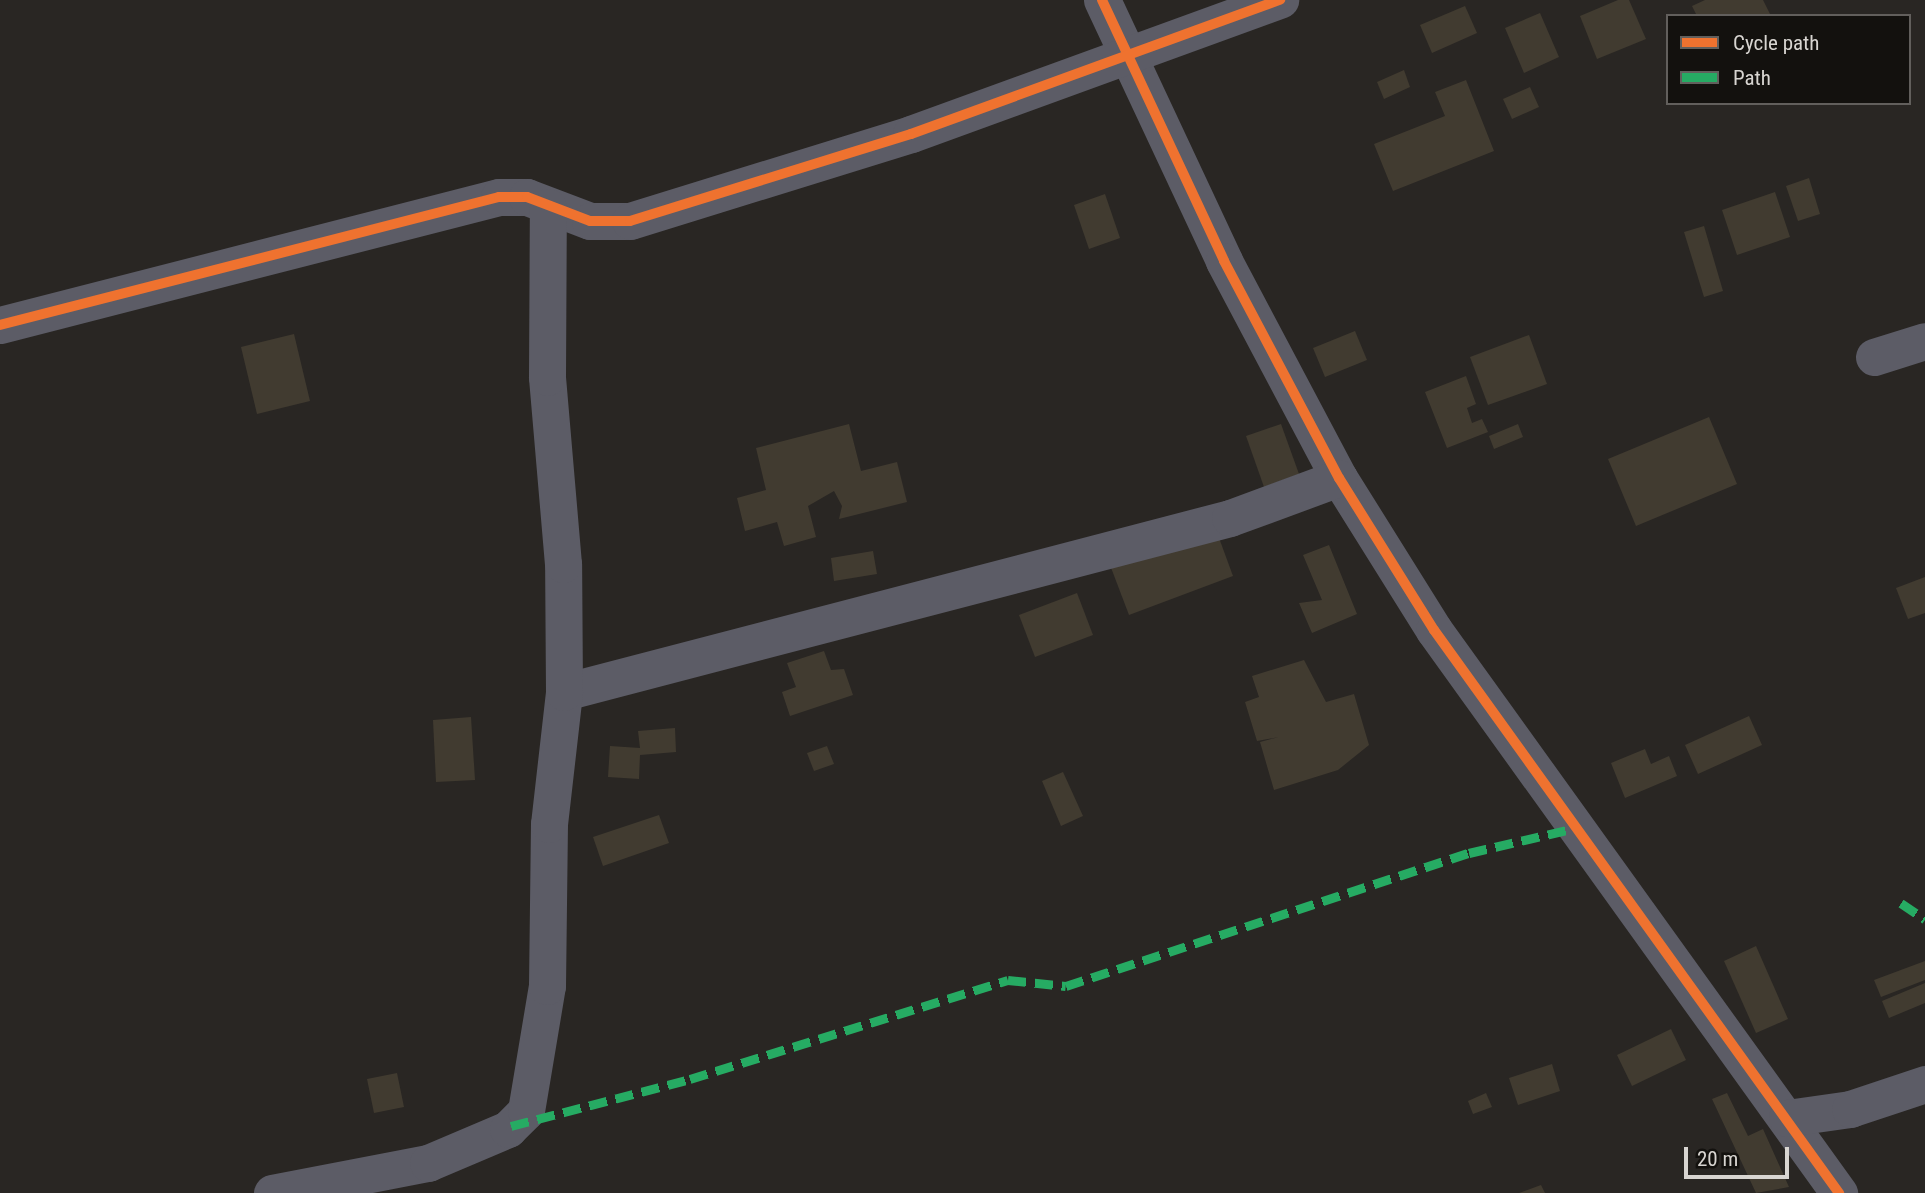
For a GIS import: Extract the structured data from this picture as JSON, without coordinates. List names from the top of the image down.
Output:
{
  "legend": ["Cycle path", "Path"],
  "scale_bar": "20 m"
}
